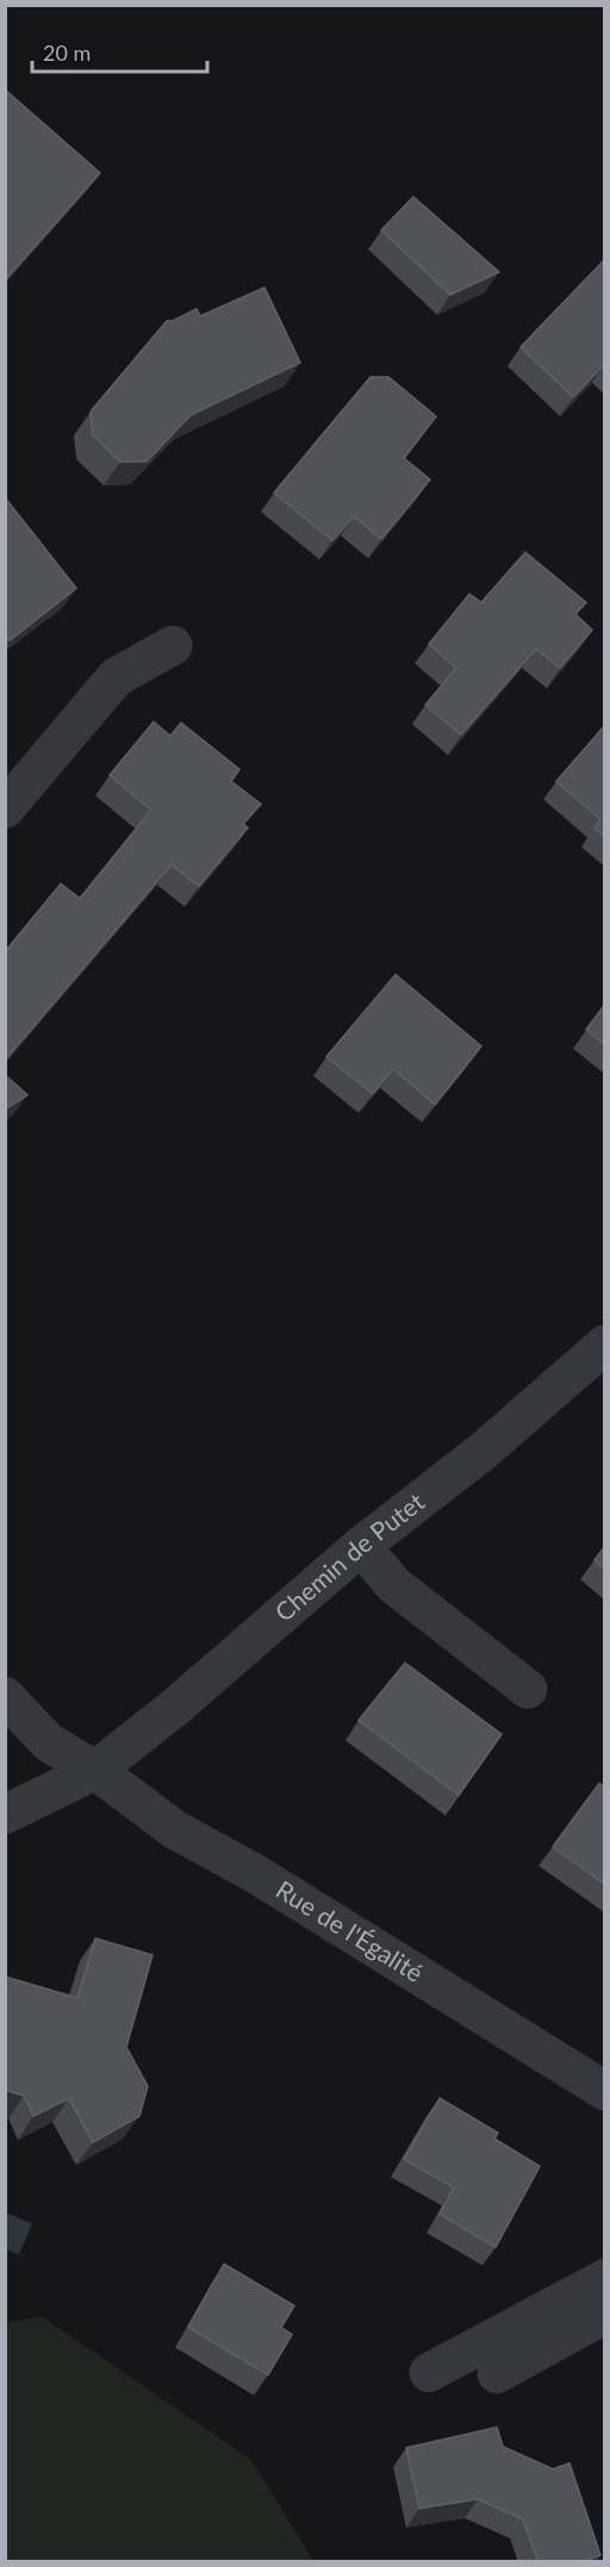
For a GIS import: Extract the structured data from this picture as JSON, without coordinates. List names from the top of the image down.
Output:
{
  "streets": {
    "street": ["Chemin de Putet", "Rue de l'Égalité"]
  },
  "crossings": [
    ["Chemin de Putet", "Rue de l'Égalité"]
  ],
  "scale_bar": "20 m"
}
